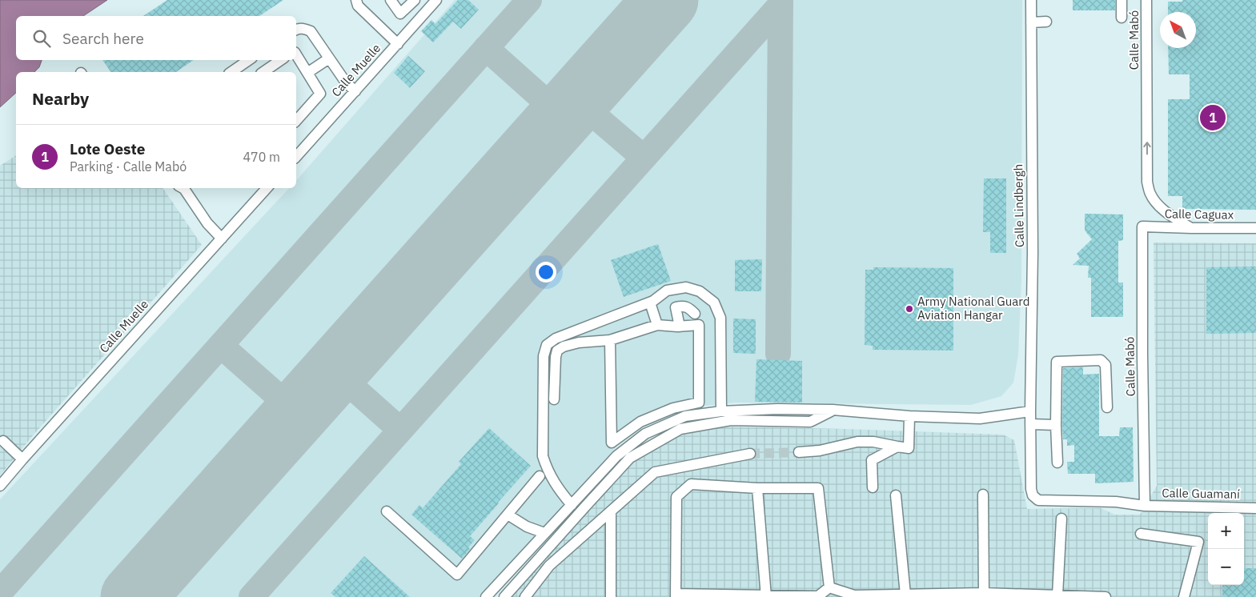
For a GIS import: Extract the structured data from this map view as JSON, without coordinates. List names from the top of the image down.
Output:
{
  "streets": {
    "street": [
      "Calle Mabó",
      "Calle Muelle",
      "Calle Lindbergh",
      "Calle Caguax",
      "Calle Guamaní"
    ]
  },
  "crossings": [
    ["Calle Mabó", "Calle Caguax"],
    ["Calle Mabó", "Calle Guamaní"],
    ["Calle Lindbergh", "Calle Guamaní"]
  ],
  "places": ["Army National Guard Aviation Hangar"],
  "north": "top left",
  "page": {
    "search": "Search here",
    "heading": "Nearby",
    "pins": "1",
    "list": [
      {
        "mark": "1",
        "name": "Lote Oeste",
        "note": "Parking · Calle Mabó",
        "value": "470 m"
      }
    ],
    "map_buttons": ["+", "−"]
  }
}
